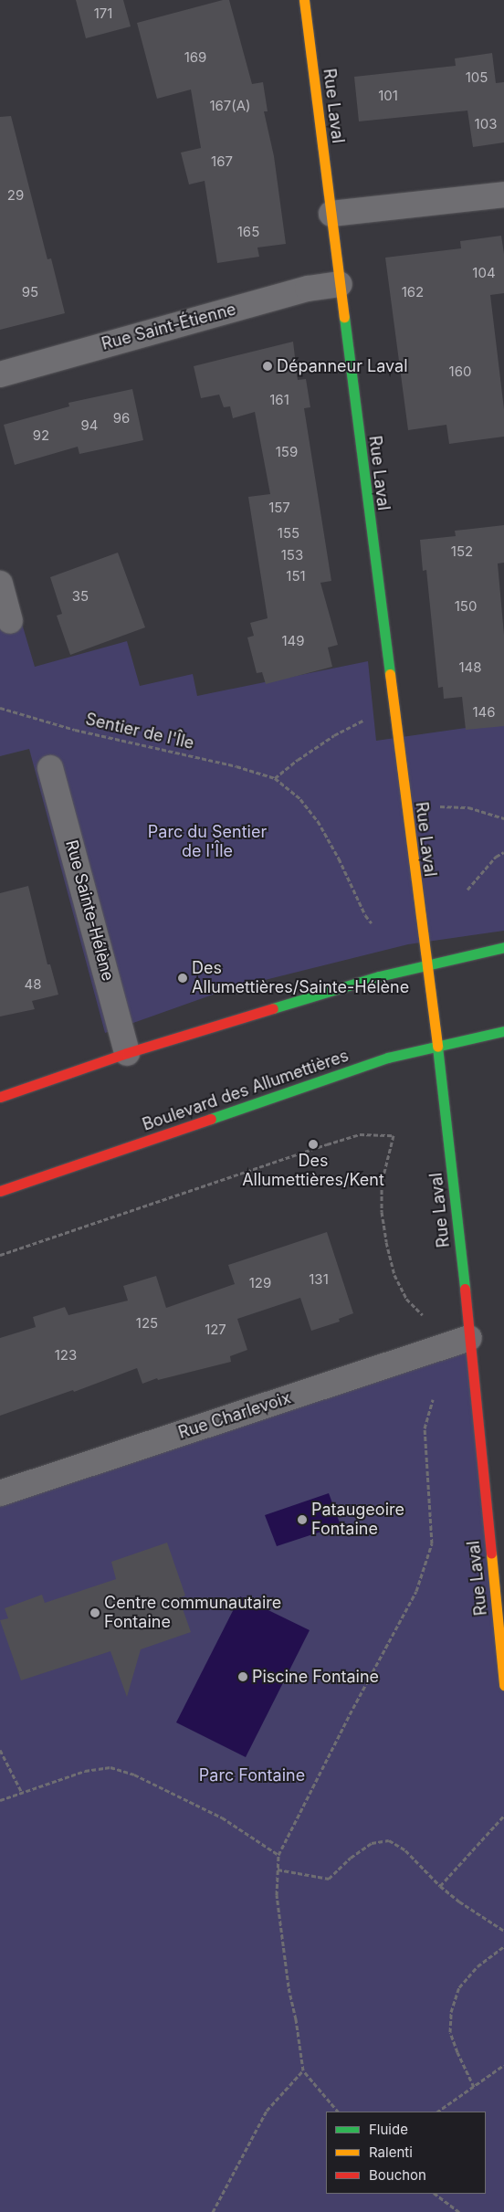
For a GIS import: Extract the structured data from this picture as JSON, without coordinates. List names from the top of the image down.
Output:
{
  "streets": {
    "street": [
      "Rue Laval",
      "Rue Saint-Étienne",
      "Rue Sainte-Hélène",
      "Boulevard des Allumettières",
      "Rue Charlevoix"
    ],
    "path": ["Sentier de l'Île"]
  },
  "crossings": [
    ["Rue Laval", "Rue Saint-Étienne"],
    ["Rue Laval", "Boulevard des Allumettières"],
    ["Rue Laval", "Rue Charlevoix"]
  ],
  "parks": ["Parc du Sentier de l'Île", "Parc Fontaine"],
  "places": [
    "Dépanneur Laval",
    "Des Allumettières/Sainte-Hélène",
    "Des Allumettières/Kent",
    "Pataugeoire Fontaine",
    "Centre communautaire Fontaine",
    "Piscine Fontaine"
  ],
  "house_numbers": [
    "171",
    "169",
    "105",
    "101",
    "167(A)",
    "103",
    "167",
    "29",
    "165",
    "104",
    "95",
    "162",
    "160",
    "161",
    "96",
    "94",
    "92",
    "159",
    "157",
    "155",
    "152",
    "153",
    "151",
    "35",
    "150",
    "149",
    "148",
    "146",
    "48",
    "131",
    "129",
    "125",
    "127",
    "123"
  ],
  "legend": ["Fluide", "Ralenti", "Bouchon"]
}
